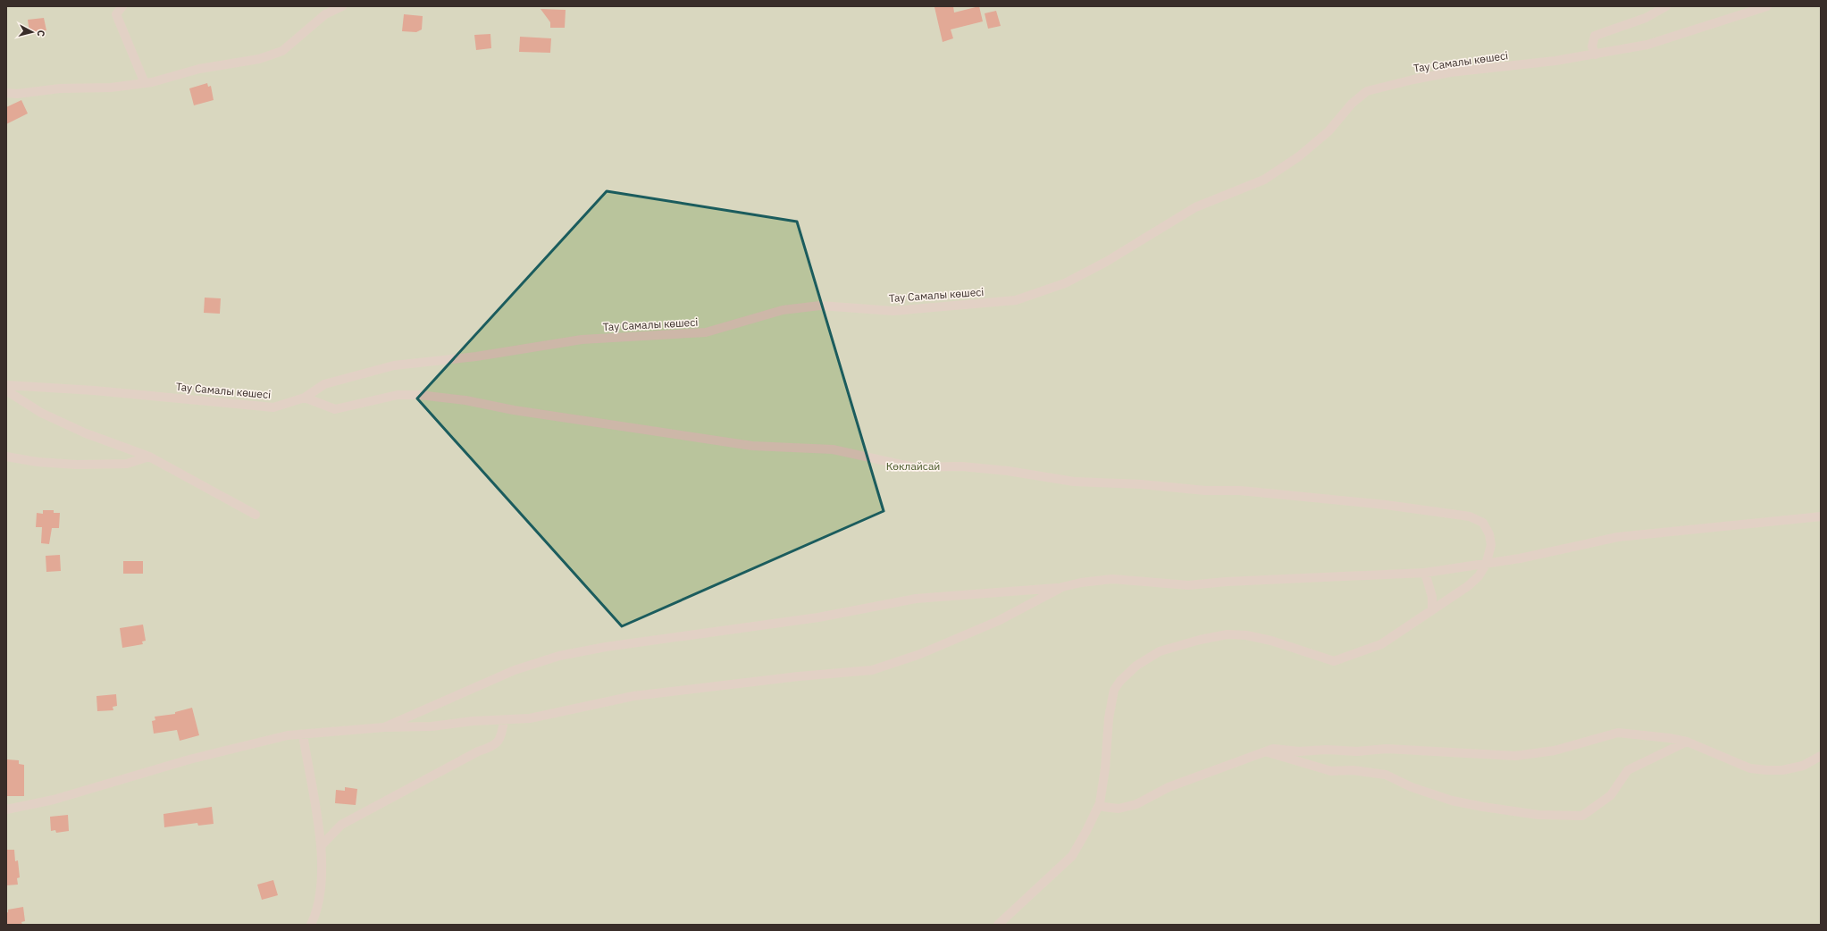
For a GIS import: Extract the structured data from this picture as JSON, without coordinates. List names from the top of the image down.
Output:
{
  "streets": {
    "street": ["Тау Самалы көшесі"]
  },
  "parks": ["Көклайсай"],
  "north": "right"
}
